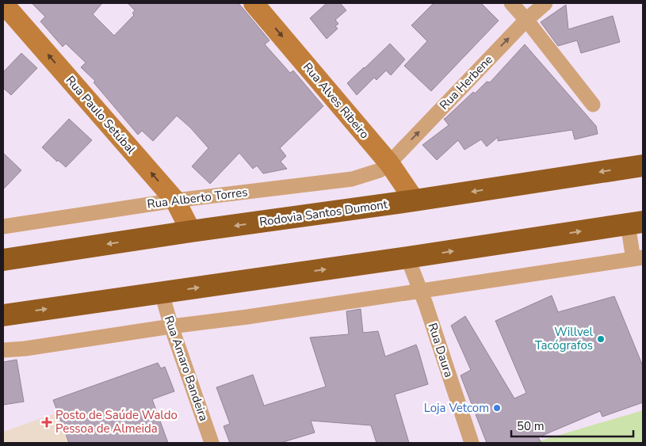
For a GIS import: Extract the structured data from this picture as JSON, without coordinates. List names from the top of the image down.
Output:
{
  "streets": {
    "highway": ["Rodovia Santos Dumont"],
    "street": [
      "Rua Herbene",
      "Rua Alves Ribeiro",
      "Rua Paulo Setúbal",
      "Rua Alberto Torres",
      "Rua Daura",
      "Rua Amaro Bandeira"
    ]
  },
  "crossings": [
    ["Rua Herbene", "Rua Alves Ribeiro"],
    ["Rua Herbene", "Rua Alberto Torres"],
    ["Rua Alves Ribeiro", "Rua Alberto Torres"],
    ["Rua Alves Ribeiro", "Rodovia Santos Dumont"],
    ["Rua Paulo Setúbal", "Rua Alberto Torres"],
    ["Rua Paulo Setúbal", "Rodovia Santos Dumont"]
  ],
  "one_way": ["Rua Herbene", "Rua Alves Ribeiro", "Rua Paulo Setúbal"],
  "places": {
    "other": ["Willvel Tacógrafos", "Loja Vetcom"],
    "health": ["Posto de Saúde Waldo Pessoa de Almeida"]
  },
  "scale_bar": "50 m"
}
